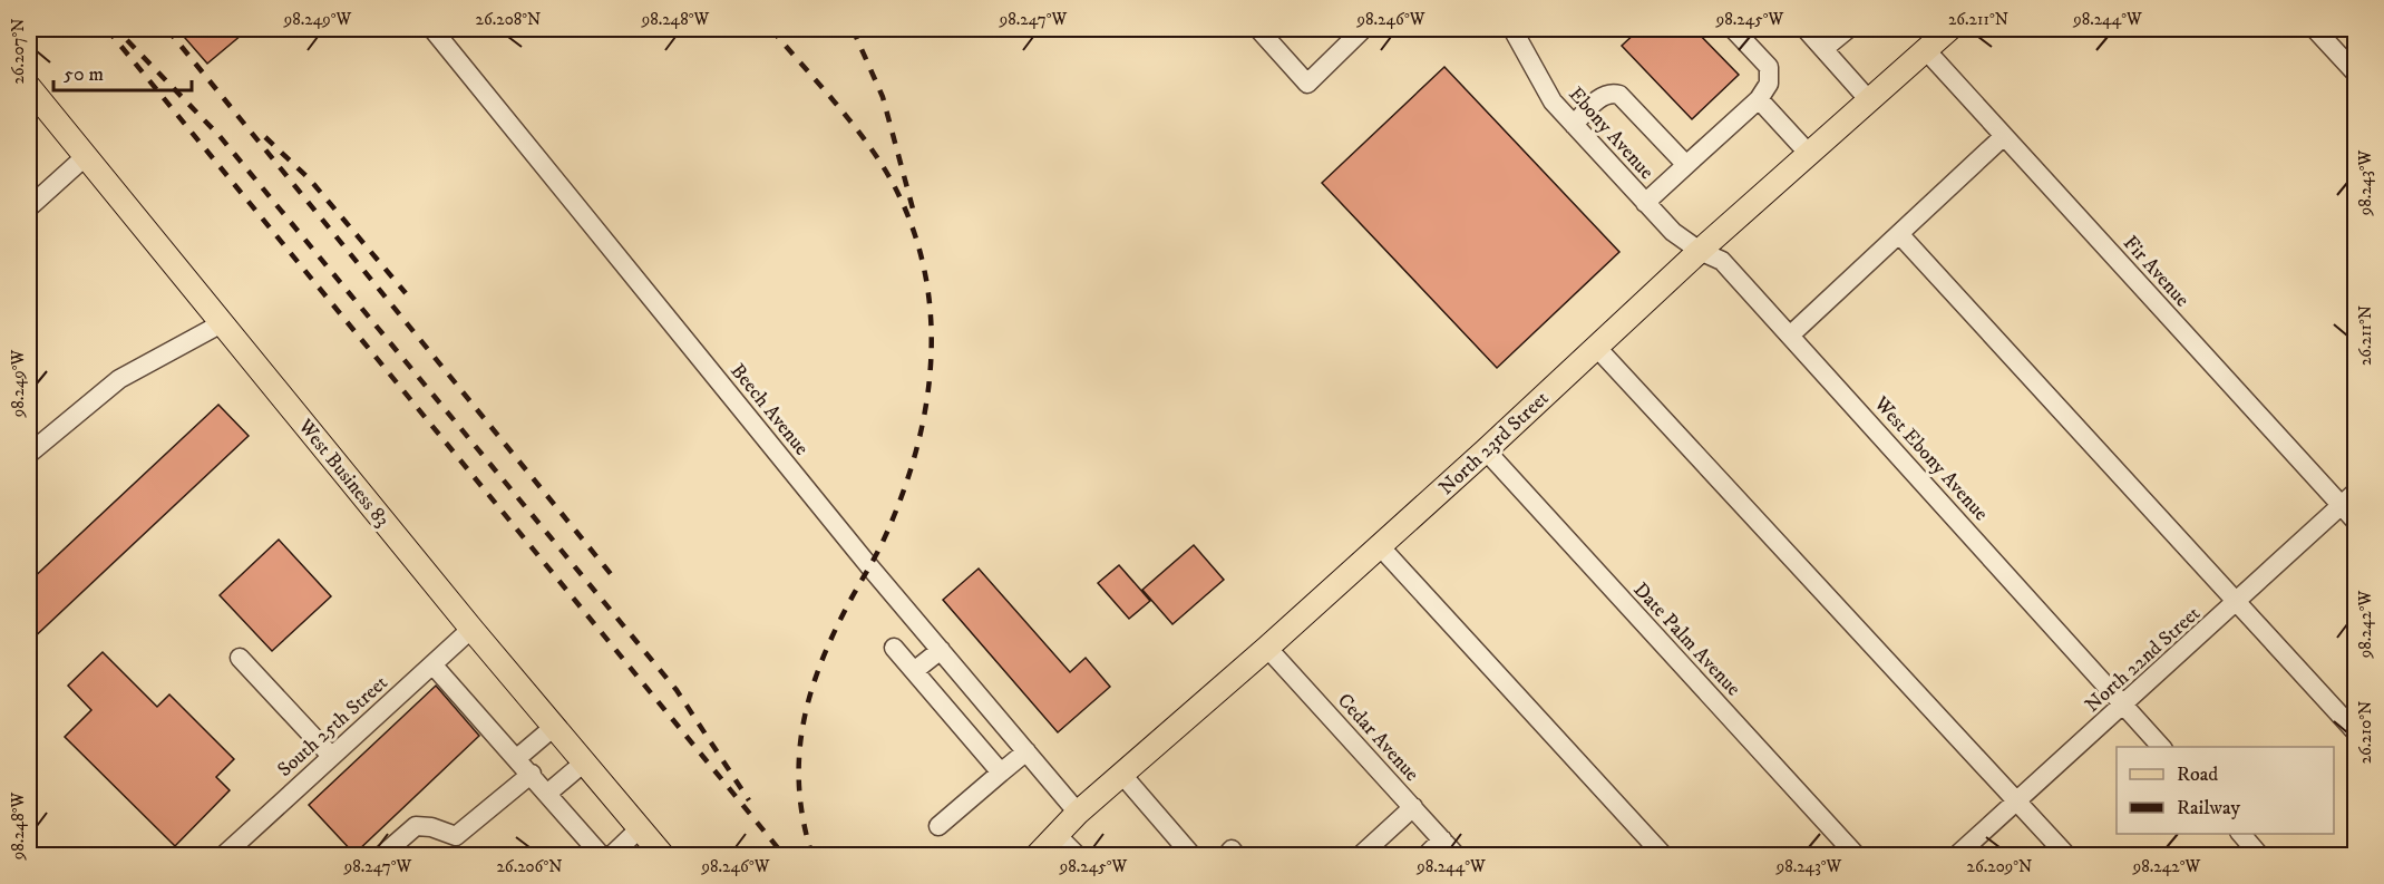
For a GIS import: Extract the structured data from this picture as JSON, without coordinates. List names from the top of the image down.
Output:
{
  "streets": {
    "main road": ["North 23rd Street", "West Business 83"],
    "street": [
      "Ebony Avenue",
      "Fir Avenue",
      "Beech Avenue",
      "West Ebony Avenue",
      "Date Palm Avenue",
      "North 22nd Street",
      "South 25th Street",
      "Cedar Avenue"
    ]
  },
  "crossings": [
    ["Ebony Avenue", "North 23rd Street"],
    ["Ebony Avenue", "West Ebony Avenue"],
    ["Fir Avenue", "North 23rd Street"],
    ["Fir Avenue", "North 22nd Street"],
    ["Beech Avenue", "North 23rd Street"],
    ["North 23rd Street", "West Ebony Avenue"],
    ["North 23rd Street", "Date Palm Avenue"],
    ["North 23rd Street", "Cedar Avenue"],
    ["West Ebony Avenue", "North 22nd Street"],
    ["West Business 83", "South 25th Street"]
  ],
  "legend": ["Road", "Railway"],
  "scale_bar": "50 m",
  "coordinates": [
    "98.249°W",
    "26.208°N",
    "98.248°W",
    "98.247°W",
    "98.246°W",
    "98.245°W",
    "26.211°N",
    "98.244°W",
    "26.207°N",
    "98.243°W",
    "98.242°W",
    "26.210°N",
    "26.206°N",
    "26.209°N"
  ]
}
